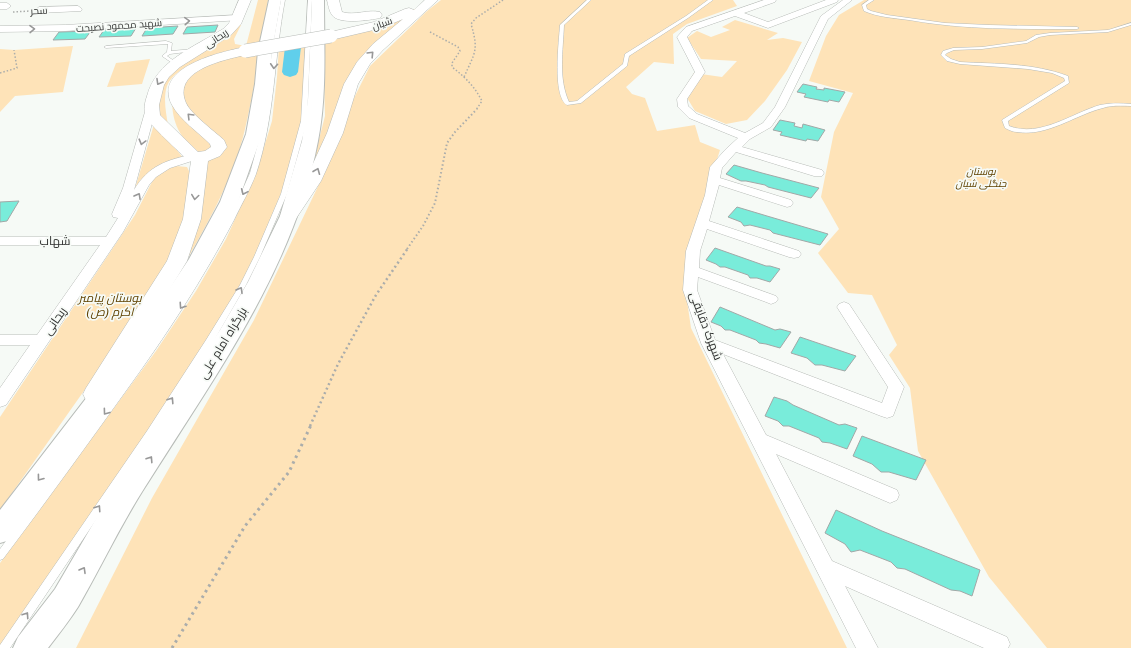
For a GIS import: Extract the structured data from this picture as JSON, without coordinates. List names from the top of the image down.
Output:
{
  "streets": {
    "highway": ["بزرگراه امام علی"],
    "main road": ["شیان", "ریحانی"],
    "street": [
      "سحر",
      "شهید محمود نصیحت",
      "شهاب",
      "شهرک دقایقی"
    ]
  },
  "crossings": [
    ["سحر", "شهید محمود نصیحت"],
    ["شیان", "ریحانی"],
    ["شهید محمود نصیحت", "ریحانی"],
    ["ریحانی", "شهاب"]
  ],
  "one_way": ["شهید محمود نصیحت"],
  "parks": ["بوستان جنگلی شیان", "بوستان پیامبر اکرم (ص)"]
}
